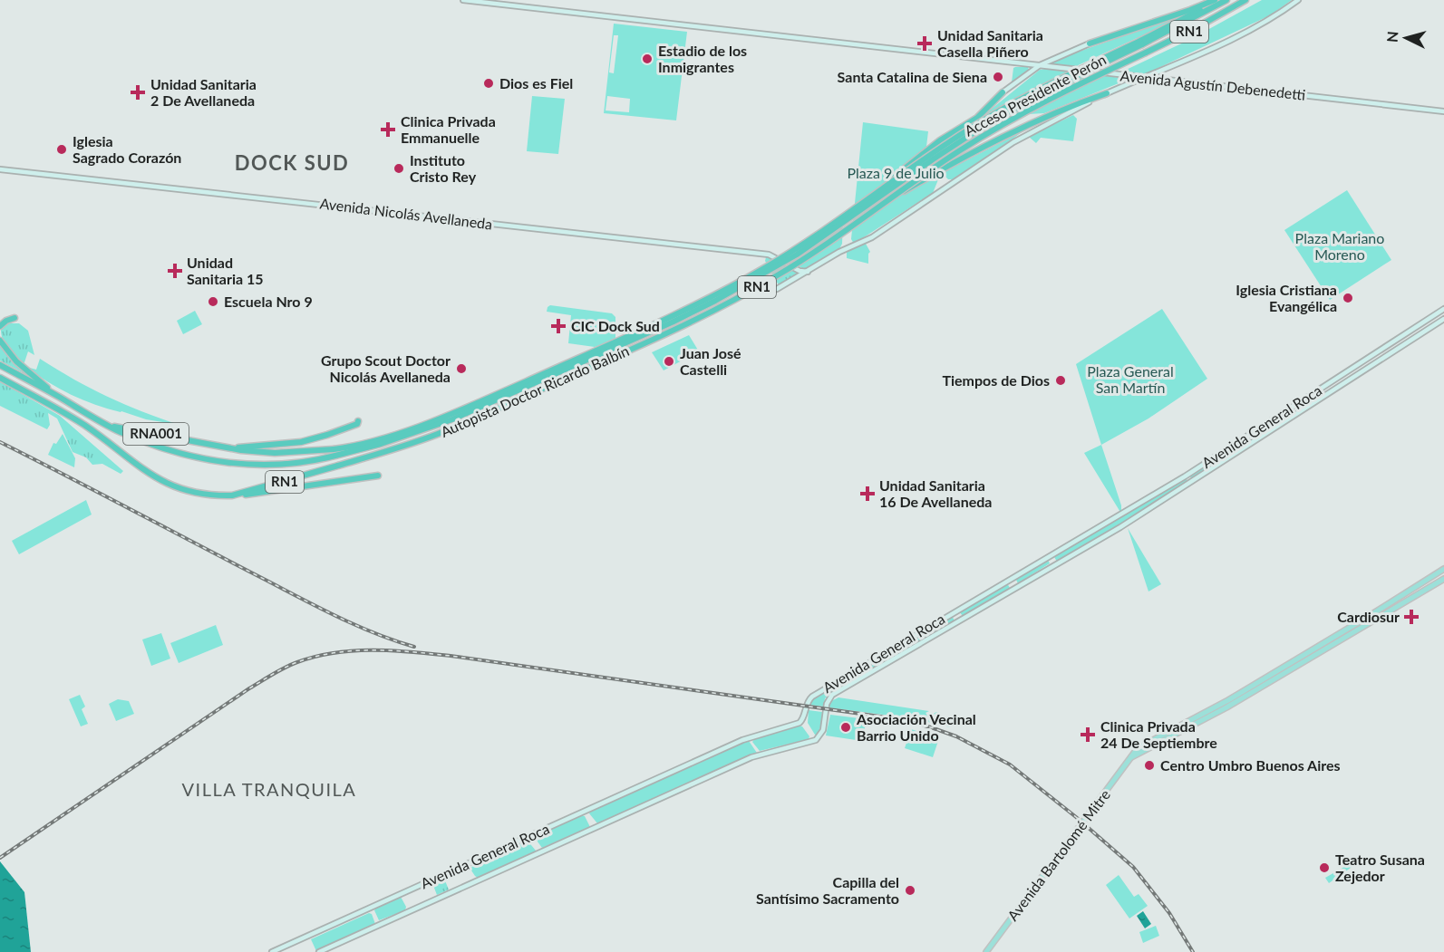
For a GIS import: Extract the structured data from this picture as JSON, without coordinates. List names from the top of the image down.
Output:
{
  "streets": {
    "highway": [
      "RN1",
      "Acceso Presidente Perón",
      "Autopista Doctor Ricardo Balbín",
      "RNA001"
    ],
    "main road": [
      "Avenida Agustín Debenedetti",
      "Avenida Nicolás Avellaneda",
      "Avenida General Roca",
      "Avenida Bartolomé Mitre"
    ]
  },
  "crossings": [
    ["Avenida Agustín Debenedetti", "Acceso Presidente Perón"],
    ["Acceso Presidente Perón", "Avenida Nicolás Avellaneda"],
    ["Acceso Presidente Perón", "Autopista Doctor Ricardo Balbín"]
  ],
  "districts": ["DOCK SUD", "VILLA TRANQUILA"],
  "parks": ["Plaza 9 de Julio", "Plaza Mariano Moreno", "Plaza General San Martín"],
  "places": {
    "health": [
      "Unidad Sanitaria Casella Piñero",
      "Unidad Sanitaria 2 De Avellaneda",
      "Clinica Privada Emmanuelle",
      "Unidad Sanitaria 15",
      "CIC Dock Sud",
      "Unidad Sanitaria 16 De Avellaneda",
      "Cardiosur",
      "Clinica Privada 24 De Septiembre"
    ],
    "other": [
      "Estadio de los Inmigrantes",
      "Santa Catalina de Siena",
      "Dios es Fiel",
      "Iglesia Sagrado Corazón",
      "Instituto Cristo Rey",
      "Iglesia Cristiana Evangélica",
      "Escuela Nro 9",
      "Juan José Castelli",
      "Grupo Scout Doctor Nicolás Avellaneda",
      "Tiempos de Dios",
      "Asociación Vecinal Barrio Unido",
      "Centro Umbro Buenos Aires",
      "Teatro Susana Zejedor",
      "Capilla del Santísimo Sacramento"
    ]
  },
  "north": "left"
}
